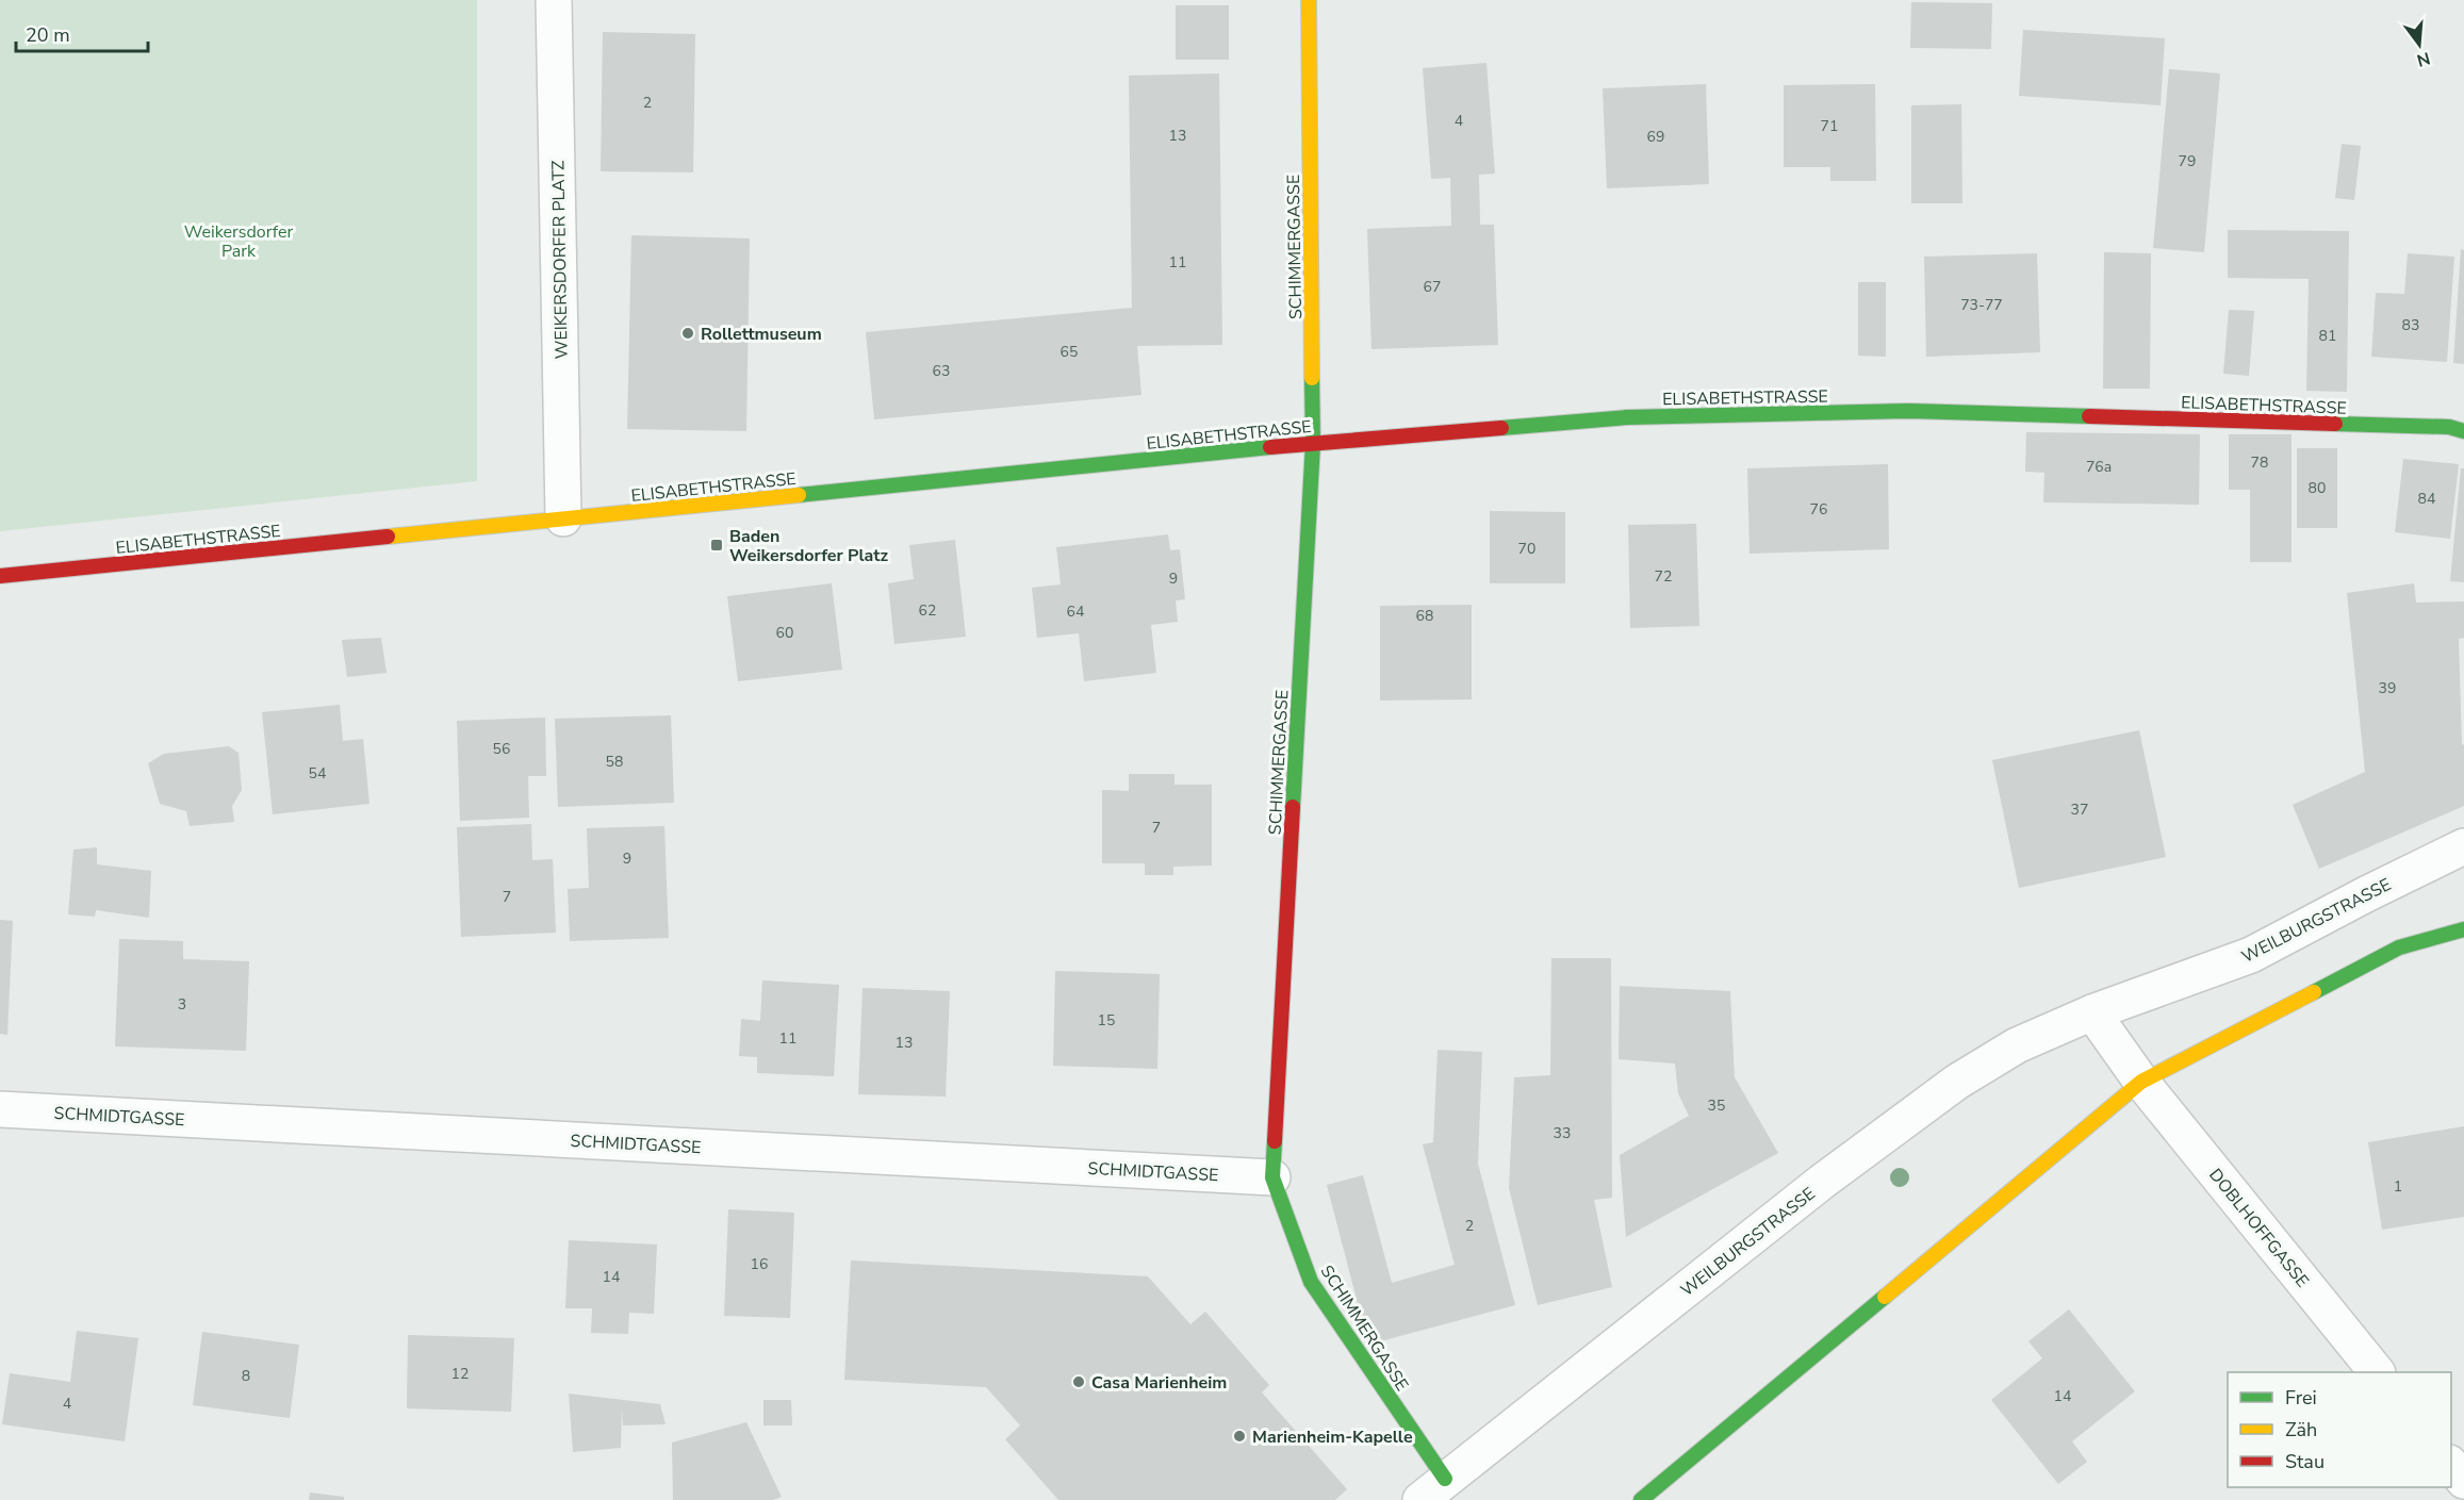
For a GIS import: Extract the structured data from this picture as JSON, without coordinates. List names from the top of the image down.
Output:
{
  "streets": {
    "street": [
      "SCHIMMERGASSE",
      "WEIKERSDORFER PLATZ",
      "ELISABETHSTRASSE",
      "WEILBURGSTRASSE",
      "SCHMIDTGASSE",
      "DOBLHOFFGASSE"
    ]
  },
  "crossings": [
    ["SCHIMMERGASSE", "ELISABETHSTRASSE"],
    ["SCHIMMERGASSE", "WEILBURGSTRASSE"],
    ["SCHIMMERGASSE", "SCHMIDTGASSE"],
    ["WEIKERSDORFER PLATZ", "ELISABETHSTRASSE"]
  ],
  "parks": ["Weikersdorfer Park"],
  "places": {
    "other": ["Rollettmuseum", "Casa Marienheim", "Marienheim-Kapelle"],
    "transit": ["Baden Weikersdorfer Platz"]
  },
  "house_numbers": [
    "2",
    "4",
    "71",
    "13",
    "69",
    "79",
    "11",
    "67",
    "73-77",
    "83",
    "81",
    "65",
    "63",
    "78",
    "76a",
    "80",
    "84",
    "76",
    "70",
    "72",
    "9",
    "62",
    "64",
    "68",
    "60",
    "39",
    "56",
    "58",
    "54",
    "37",
    "7",
    "9",
    "7",
    "3",
    "15",
    "11",
    "13",
    "35",
    "33",
    "1",
    "2",
    "16",
    "14",
    "12",
    "8",
    "14",
    "4"
  ],
  "legend": ["Frei", "Zäh", "Stau"],
  "scale_bar": "20 m",
  "north": "bottom"
}
